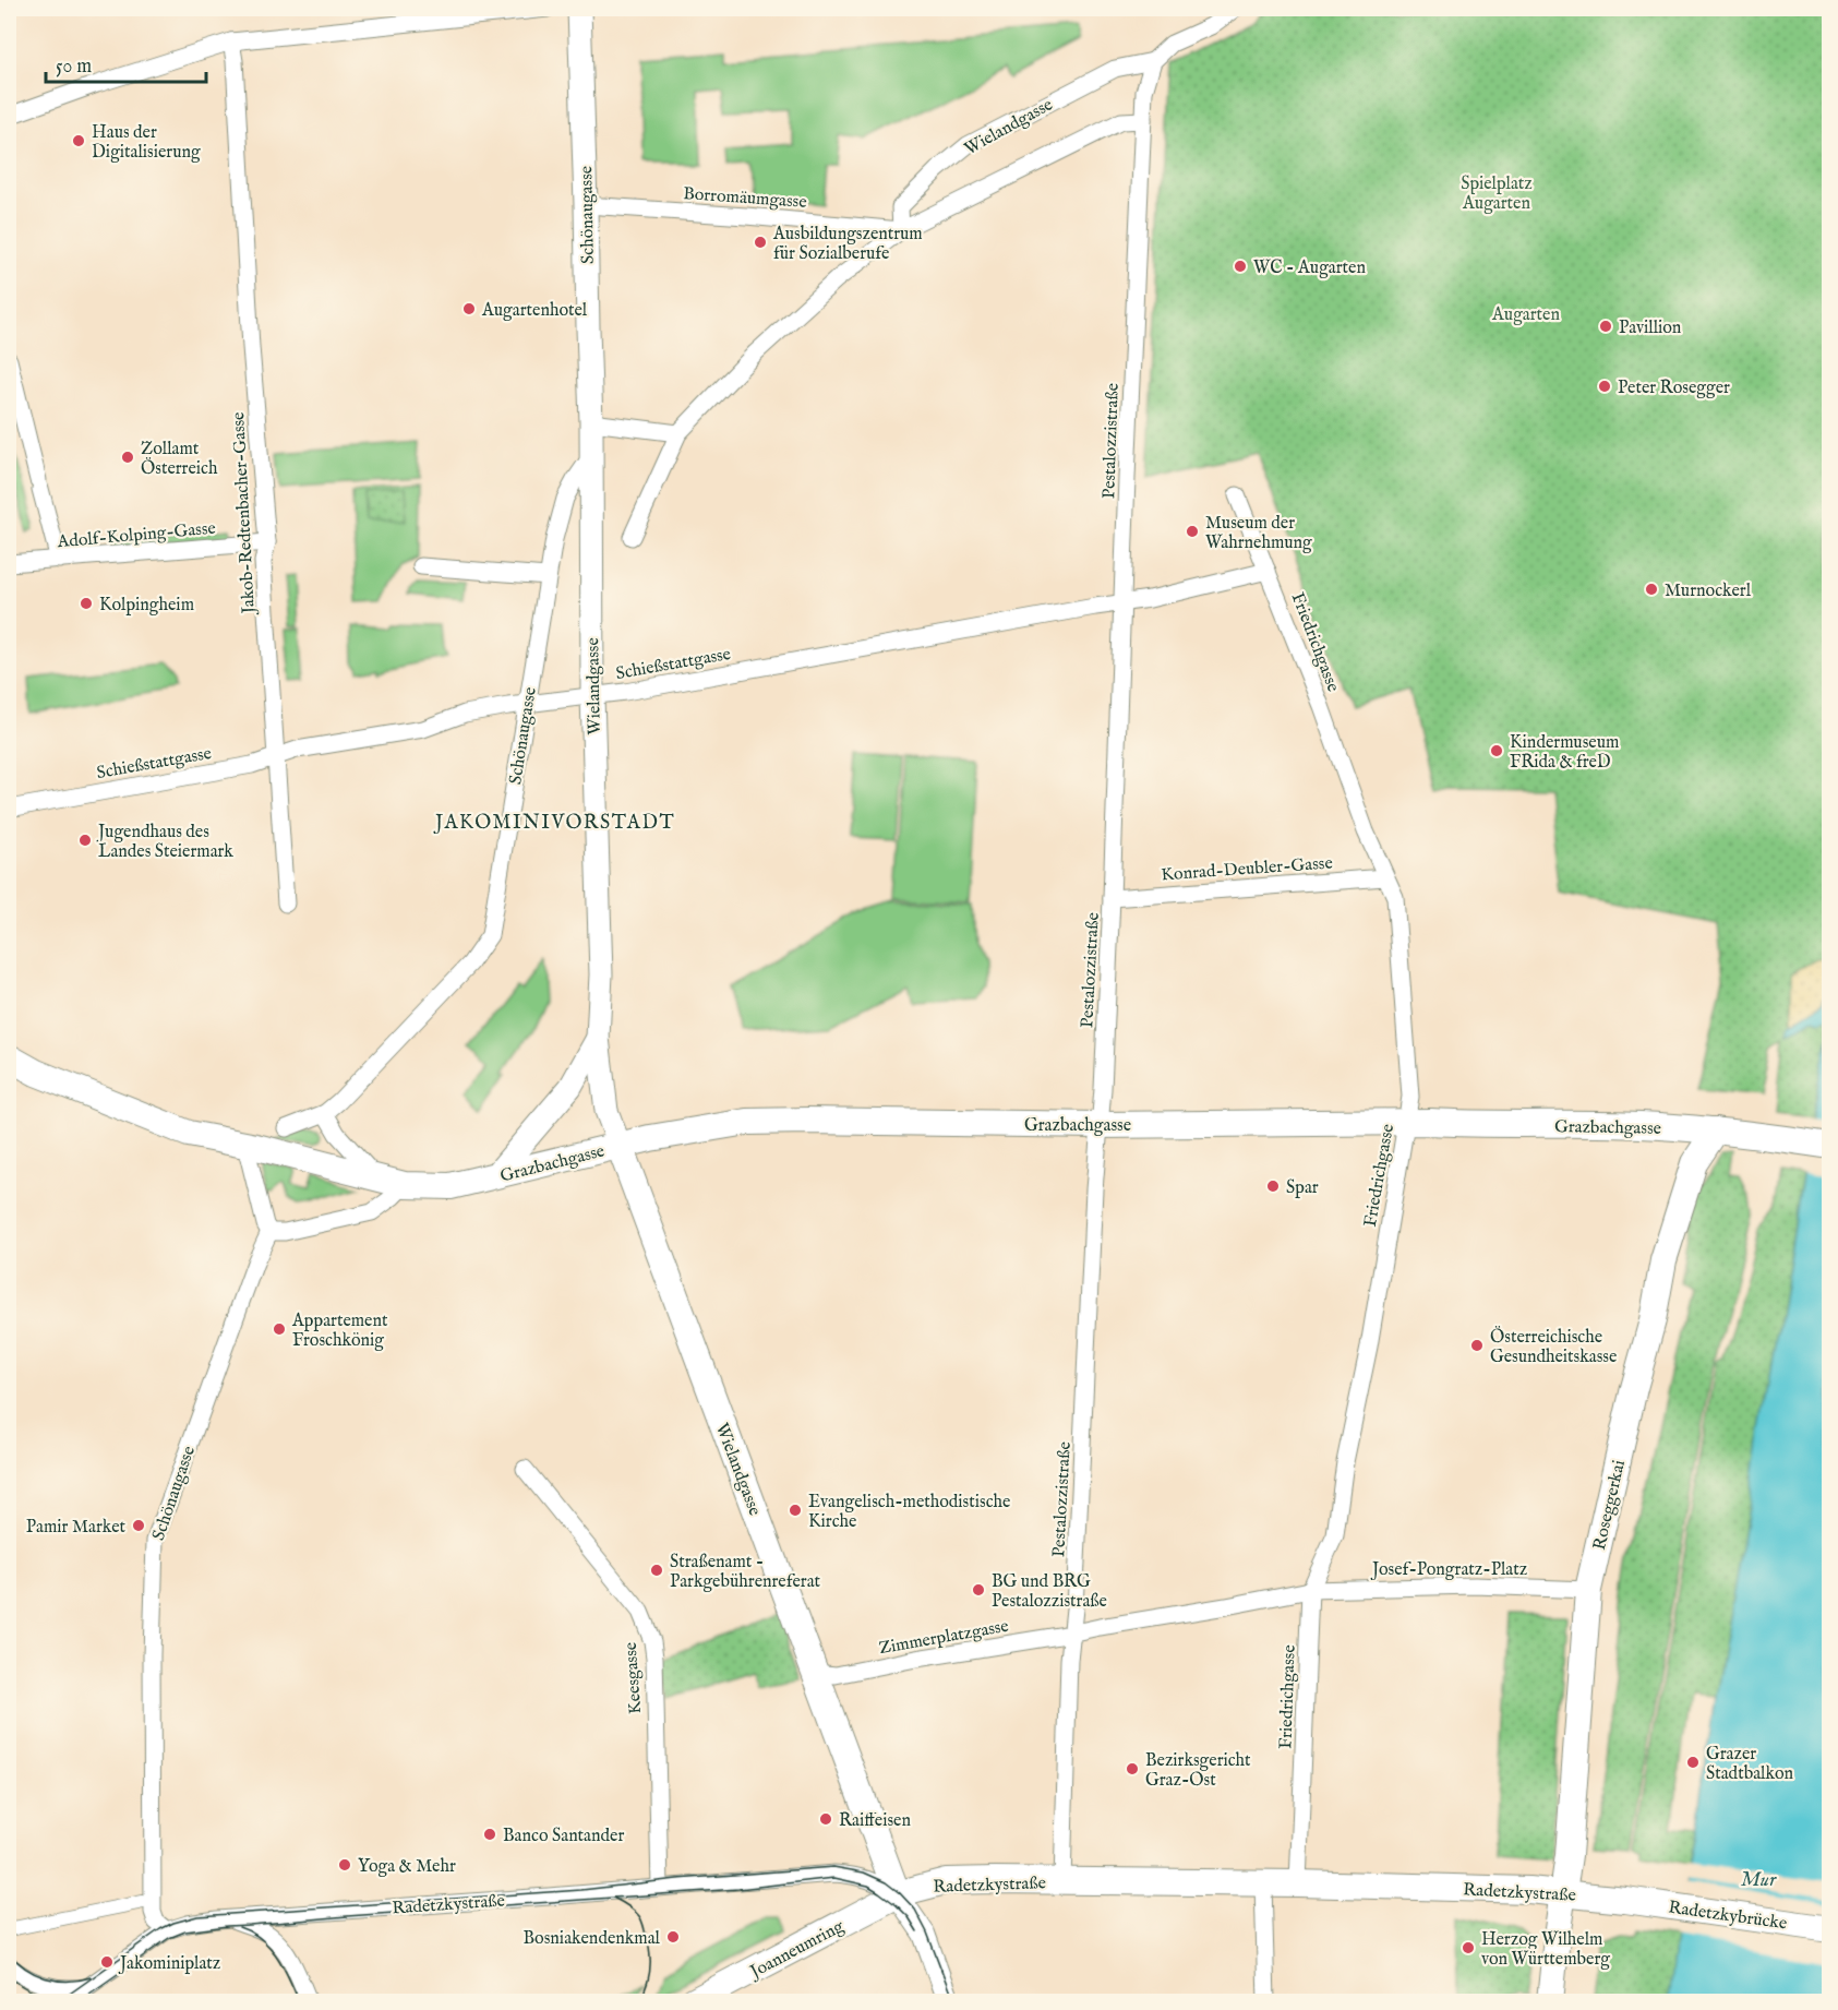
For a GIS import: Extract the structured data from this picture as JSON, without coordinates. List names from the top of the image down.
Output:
{
  "streets": {
    "main road": [
      "Wielandgasse",
      "Schönaugasse",
      "Grazbachgasse",
      "Roseggerkai",
      "Radetzkystraße",
      "Radetzkybrücke",
      "Joanneumring"
    ],
    "street": [
      "Borromäumgasse",
      "Pestalozzistraße",
      "Jakob-Redtenbacher-Gasse",
      "Adolf-Kolping-Gasse",
      "Friedrichgasse",
      "Schießstattgasse",
      "Konrad-Deubler-Gasse",
      "Josef-Pongratz-Platz",
      "Zimmerplatzgasse",
      "Keesgasse"
    ]
  },
  "crossings": [
    ["Wielandgasse", "Borromäumgasse"],
    ["Wielandgasse", "Schönaugasse"],
    ["Wielandgasse", "Pestalozzistraße"],
    ["Wielandgasse", "Schießstattgasse"],
    ["Wielandgasse", "Grazbachgasse"],
    ["Wielandgasse", "Zimmerplatzgasse"],
    ["Wielandgasse", "Radetzkystraße"],
    ["Wielandgasse", "Joanneumring"],
    ["Borromäumgasse", "Schönaugasse"],
    ["Schönaugasse", "Schießstattgasse"],
    ["Schönaugasse", "Radetzkystraße"],
    ["Pestalozzistraße", "Schießstattgasse"],
    ["Pestalozzistraße", "Konrad-Deubler-Gasse"],
    ["Pestalozzistraße", "Grazbachgasse"],
    ["Pestalozzistraße", "Zimmerplatzgasse"],
    ["Pestalozzistraße", "Radetzkystraße"],
    ["Jakob-Redtenbacher-Gasse", "Adolf-Kolping-Gasse"],
    ["Jakob-Redtenbacher-Gasse", "Schießstattgasse"],
    ["Friedrichgasse", "Schießstattgasse"],
    ["Friedrichgasse", "Konrad-Deubler-Gasse"],
    ["Friedrichgasse", "Grazbachgasse"],
    ["Friedrichgasse", "Josef-Pongratz-Platz"],
    ["Friedrichgasse", "Zimmerplatzgasse"],
    ["Friedrichgasse", "Radetzkystraße"],
    ["Grazbachgasse", "Roseggerkai"],
    ["Roseggerkai", "Josef-Pongratz-Platz"],
    ["Roseggerkai", "Radetzkystraße"],
    ["Josef-Pongratz-Platz", "Zimmerplatzgasse"],
    ["Keesgasse", "Radetzkystraße"],
    ["Radetzkystraße", "Radetzkybrücke"],
    ["Radetzkystraße", "Joanneumring"]
  ],
  "districts": ["JAKOMINIVORSTADT"],
  "water": ["Mur"],
  "parks": ["Spielplatz Augarten", "Augarten"],
  "places": [
    "Haus der Digitalisierung",
    "Ausbildungszentrum für Sozialberufe",
    "WC - Augarten",
    "Augartenhotel",
    "Pavillion",
    "Peter Rosegger",
    "Zollamt Österreich",
    "Museum der Wahrnehmung",
    "Murnockerl",
    "Kolpingheim",
    "Kindermuseum FRida & freD",
    "Jugendhaus des Landes Steiermark",
    "Spar",
    "Appartement Froschkönig",
    "Österreichische Gesundheitskasse",
    "Evangelisch-methodistische Kirche",
    "Pamir Market",
    "Straßenamt - Parkgebührenreferat",
    "BG und BRG Pestalozzistraße",
    "Grazer Stadtbalkon",
    "Bezirksgericht Graz-Ost",
    "Raiffeisen",
    "Banco Santander",
    "Yoga & Mehr",
    "Bosniakendenkmal",
    "Herzog Wilhelm von Württemberg",
    "Jakominiplatz"
  ],
  "scale_bar": "50 m"
}
